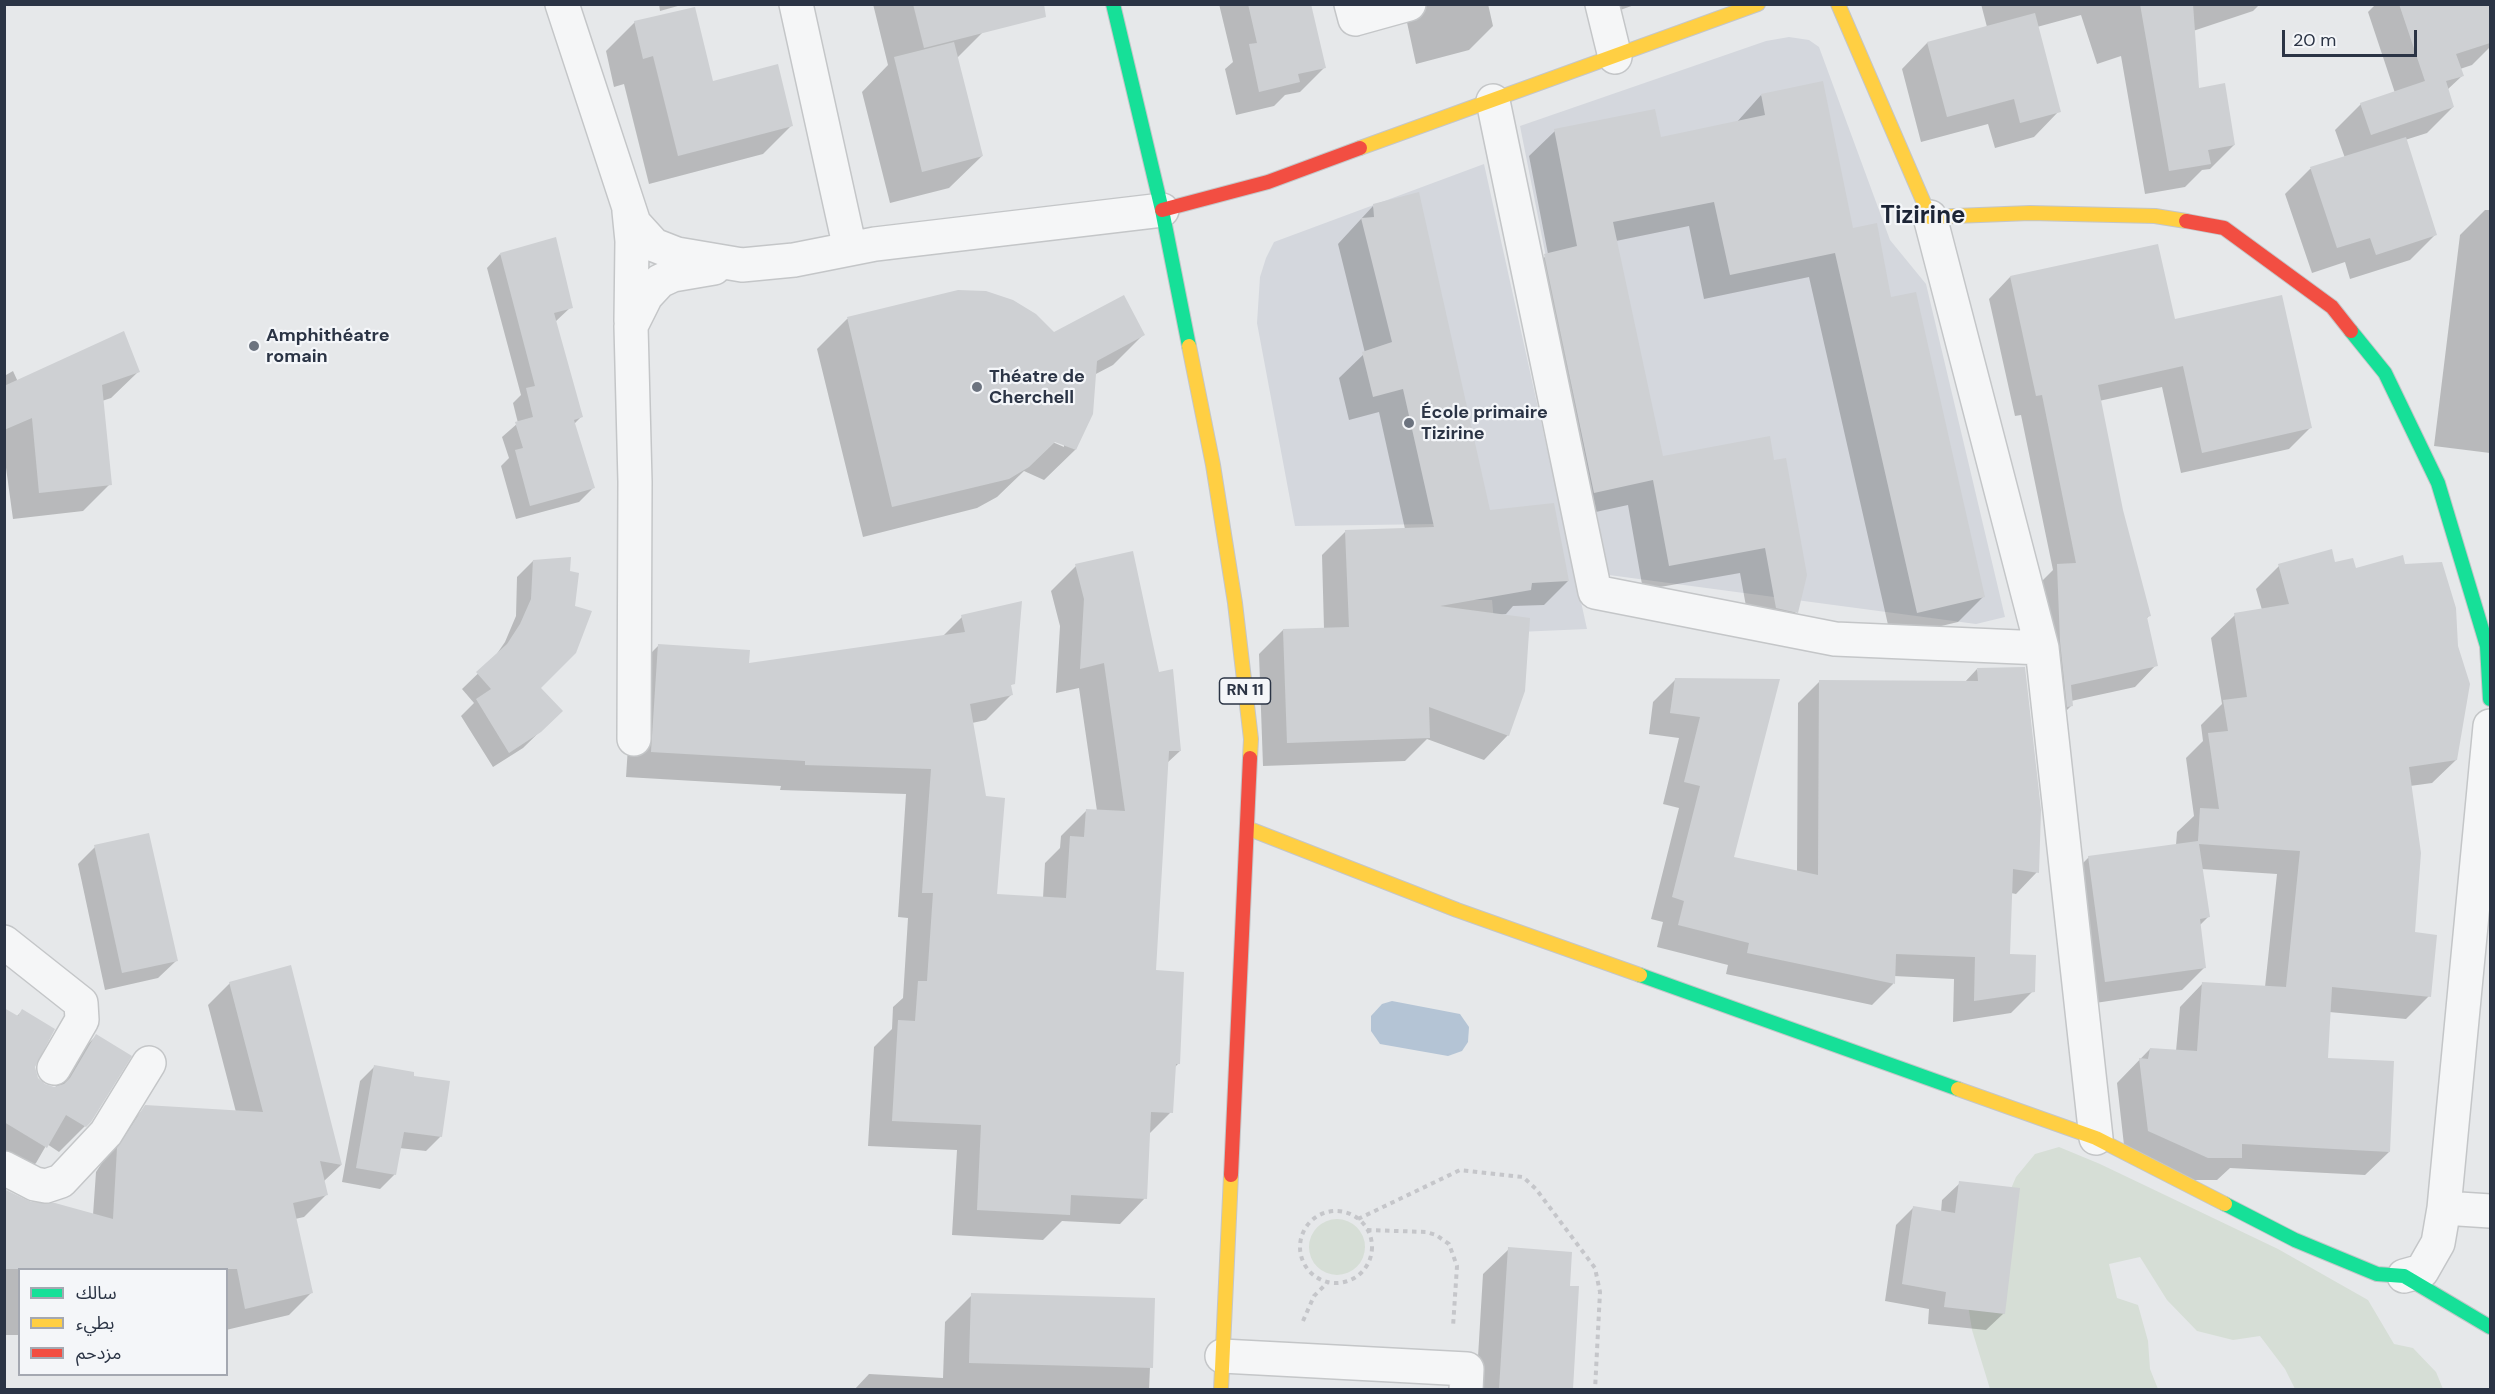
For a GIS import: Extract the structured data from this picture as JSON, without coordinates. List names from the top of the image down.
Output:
{
  "streets": {
    "street": ["RN 11"]
  },
  "districts": ["Tizirine"],
  "places": ["Amphithéatre romain", "Théatre de Cherchell", "École primaire Tizirine"],
  "legend": ["سالك", "بطيء", "مزدحم"],
  "scale_bar": "20 m"
}
